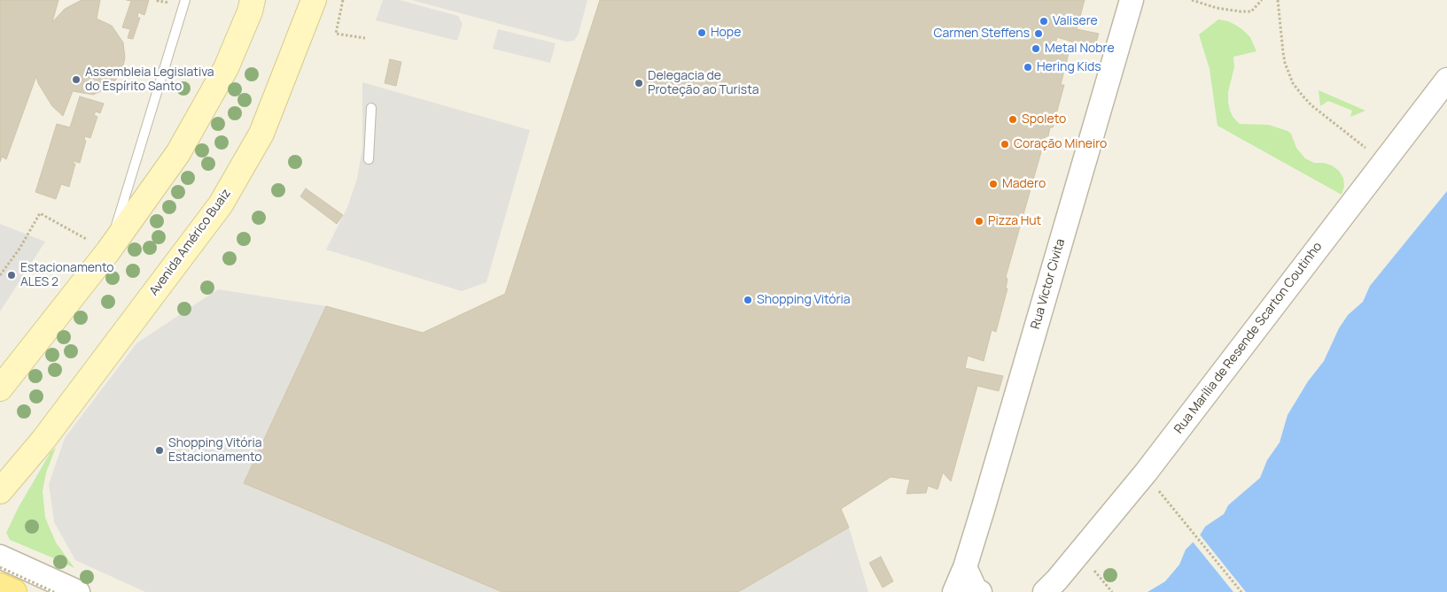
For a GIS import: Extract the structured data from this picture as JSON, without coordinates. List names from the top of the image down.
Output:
{
  "streets": {
    "main road": ["Avenida Américo Buaiz"],
    "street": ["Rua Victor Civita", "Rua Marília de Resende Scarton Coutinho"]
  },
  "places": [
    "Valisere",
    "Hope",
    "Carmen Steffens",
    "Metal Nobre",
    "Hering Kids",
    "Assembleia Legislativa do Espírito Santo",
    "Delegacia de Proteção ao Turista",
    "Spoleto",
    "Coração Mineiro",
    "Madero",
    "Pizza Hut",
    "Estacionamento ALES 2",
    "Shopping Vitória",
    "Shopping Vitória Estacionamento"
  ]
}
